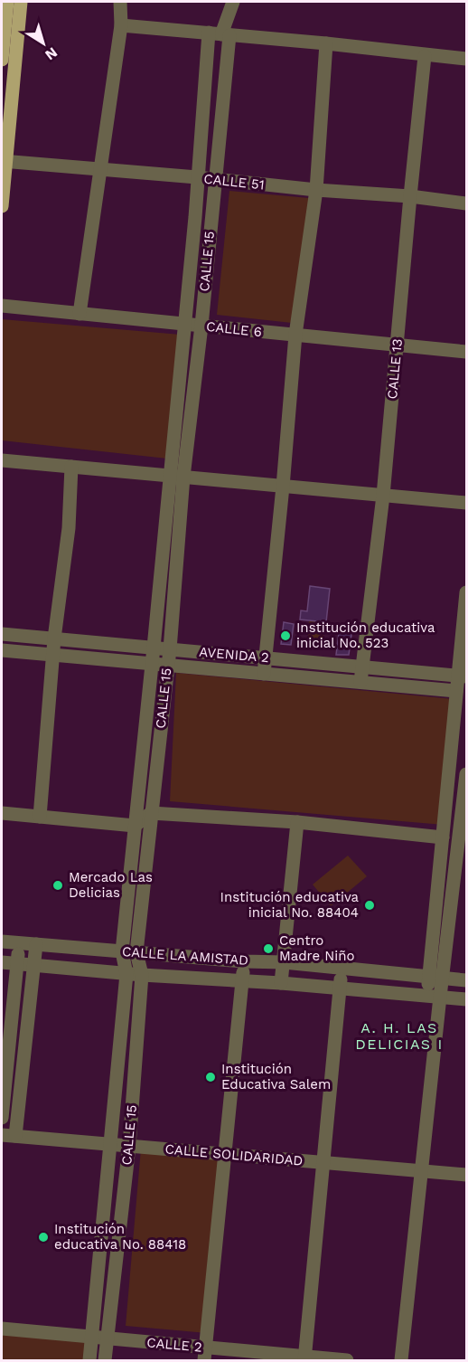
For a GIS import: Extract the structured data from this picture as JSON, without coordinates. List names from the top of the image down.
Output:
{
  "streets": {
    "street": [
      "CALLE 51",
      "CALLE 15",
      "CALLE 6",
      "CALLE 13",
      "AVENIDA 2",
      "CALLE LA AMISTAD",
      "CALLE SOLIDARIDAD",
      "CALLE 2"
    ]
  },
  "crossings": [
    ["CALLE 51", "CALLE 15"],
    ["CALLE 51", "CALLE 13"],
    ["CALLE 15", "CALLE 6"],
    ["CALLE 15", "AVENIDA 2"],
    ["CALLE 15", "CALLE LA AMISTAD"],
    ["CALLE 15", "CALLE SOLIDARIDAD"],
    ["CALLE 15", "CALLE 2"],
    ["CALLE 6", "CALLE 13"],
    ["CALLE 13", "AVENIDA 2"]
  ],
  "districts": ["A. H. LAS DELICIAS I"],
  "places": [
    "Institución educativa inicial No. 523",
    "Mercado Las Delicias",
    "Institución educativa inicial No. 88404",
    "Centro Madre Niño",
    "Institución Educativa Salem",
    "Institución educativa No. 88418"
  ],
  "north": "bottom right"
}
